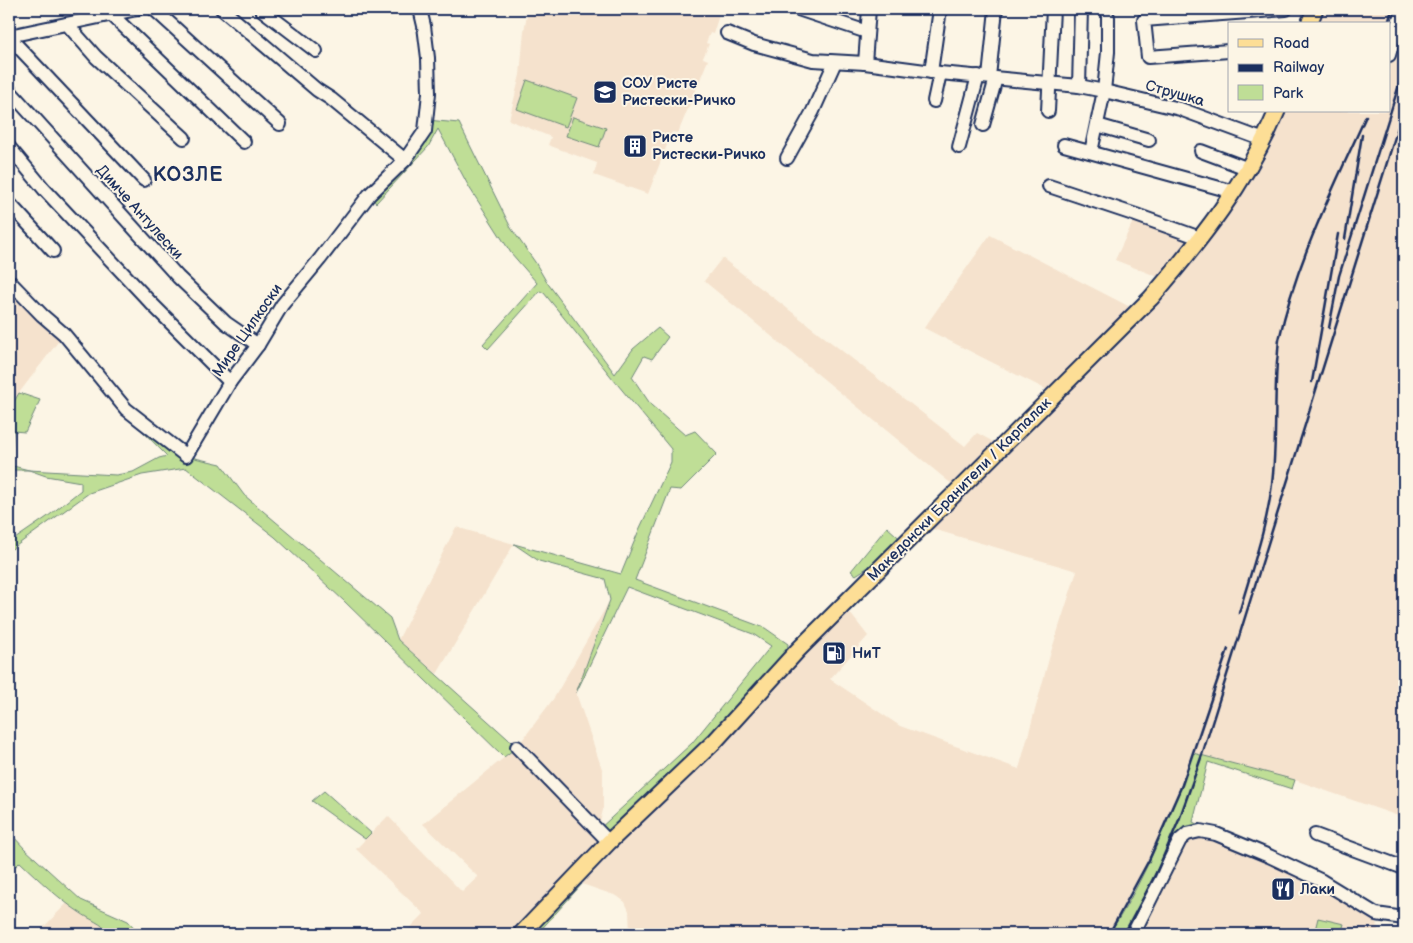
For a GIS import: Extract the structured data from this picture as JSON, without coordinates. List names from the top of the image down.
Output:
{
  "streets": {
    "main road": ["Македонски Бранители / Карпалак"],
    "street": ["Струшка", "Димче Антулески", "Мире Цилкоски"]
  },
  "crossings": [
    ["Струшка", "Македонски Бранители / Карпалак"],
    ["Димче Антулески", "Мире Цилкоски"]
  ],
  "districts": ["КОЗЛЕ"],
  "places": {
    "school or university": ["СОУ Ристе Ристески-Ричко"],
    "building": ["Ристе Ристески-Ричко"],
    "fuel station": ["НиТ"],
    "restaurant": ["Лаки"]
  },
  "legend": ["Road", "Railway", "Park"]
}
